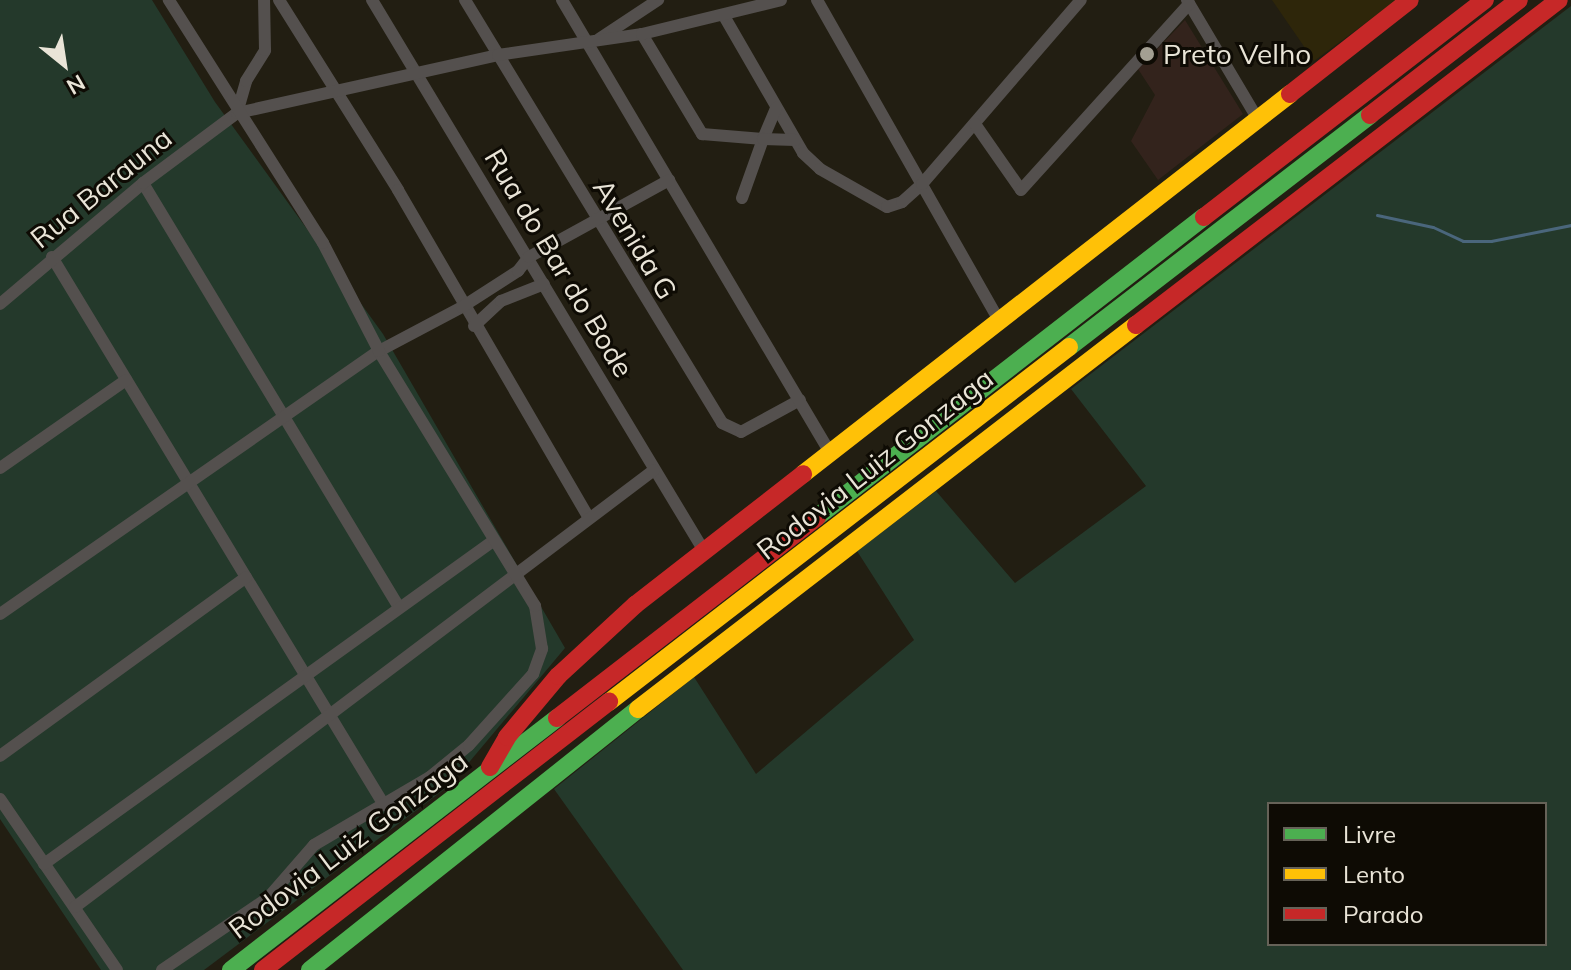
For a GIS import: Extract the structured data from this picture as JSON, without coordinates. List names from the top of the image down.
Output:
{
  "streets": {
    "main road": ["Rodovia Luiz Gonzaga"],
    "street": ["Rua Barauna", "Avenida G", "Rua do Bar do Bode"]
  },
  "places": ["Preto Velho"],
  "legend": ["Livre", "Lento", "Parado"],
  "north": "bottom right"
}
